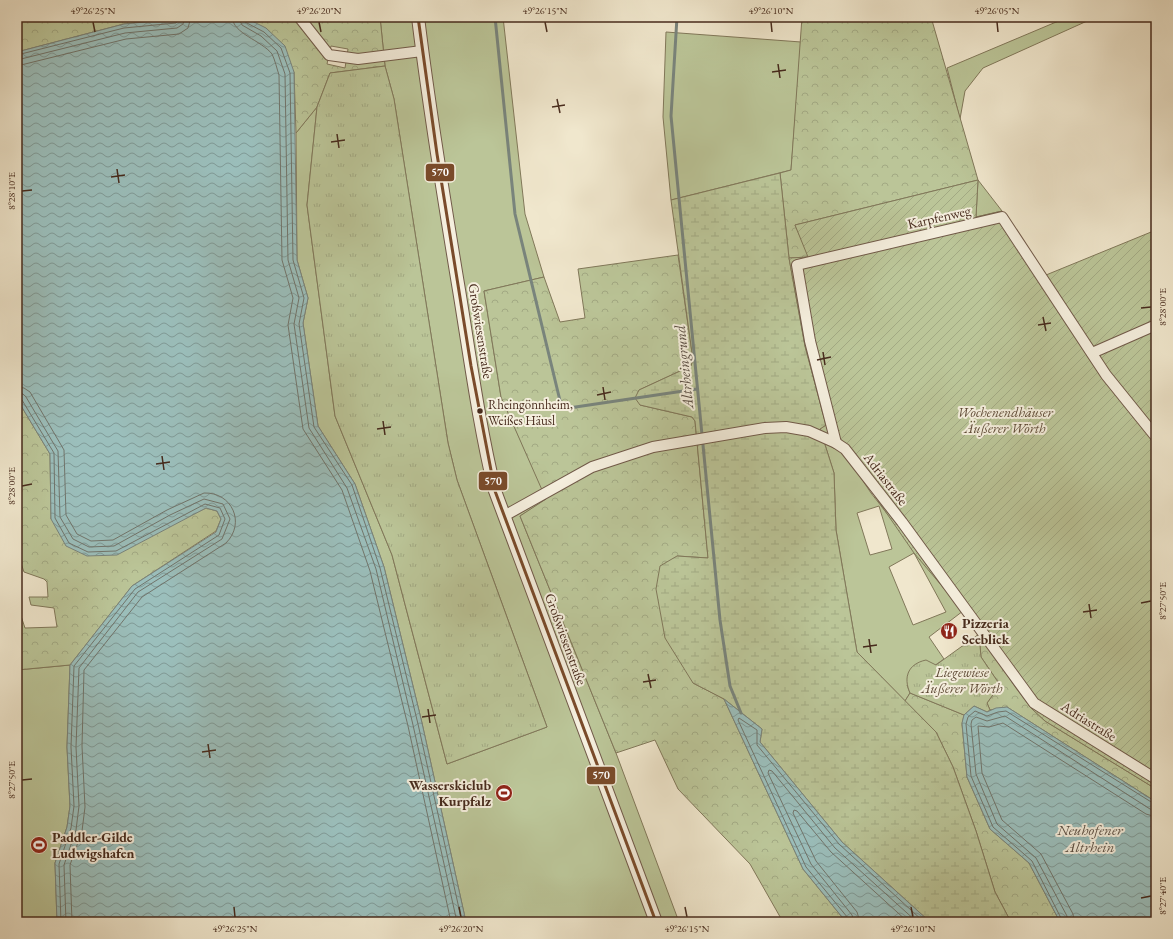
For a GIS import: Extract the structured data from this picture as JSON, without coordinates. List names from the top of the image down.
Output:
{
  "streets": {
    "street": ["Karpfenweg", "Großwiesenstraße", "Adriastraße"]
  },
  "crossings": [
    ["Karpfenweg", "Adriastraße"],
    ["Großwiesenstraße", "Adriastraße"]
  ],
  "water": ["Altrheingrund", "Neuhofener Altrhein"],
  "parks": ["Wochenendhäuser Äußerer Wörth", "Liegewiese Äußerer Wörth"],
  "places": {
    "other": ["Rheingönnheim, Weißes Häusl"],
    "restaurant": ["Pizzeria Seeblick"],
    "sports": ["Wasserskiclub Kurpfalz", "Paddler-Gilde Ludwigshafen"]
  },
  "lines": ["transit line 570"],
  "coordinates": [
    "49°26'25\"N",
    "49°26'20\"N",
    "49°26'15\"N",
    "49°26'10\"N",
    "49°26'05\"N",
    "8°28'10\"E",
    "8°28'00\"E",
    "8°27'50\"E",
    "8°27'40\"E"
  ]
}
